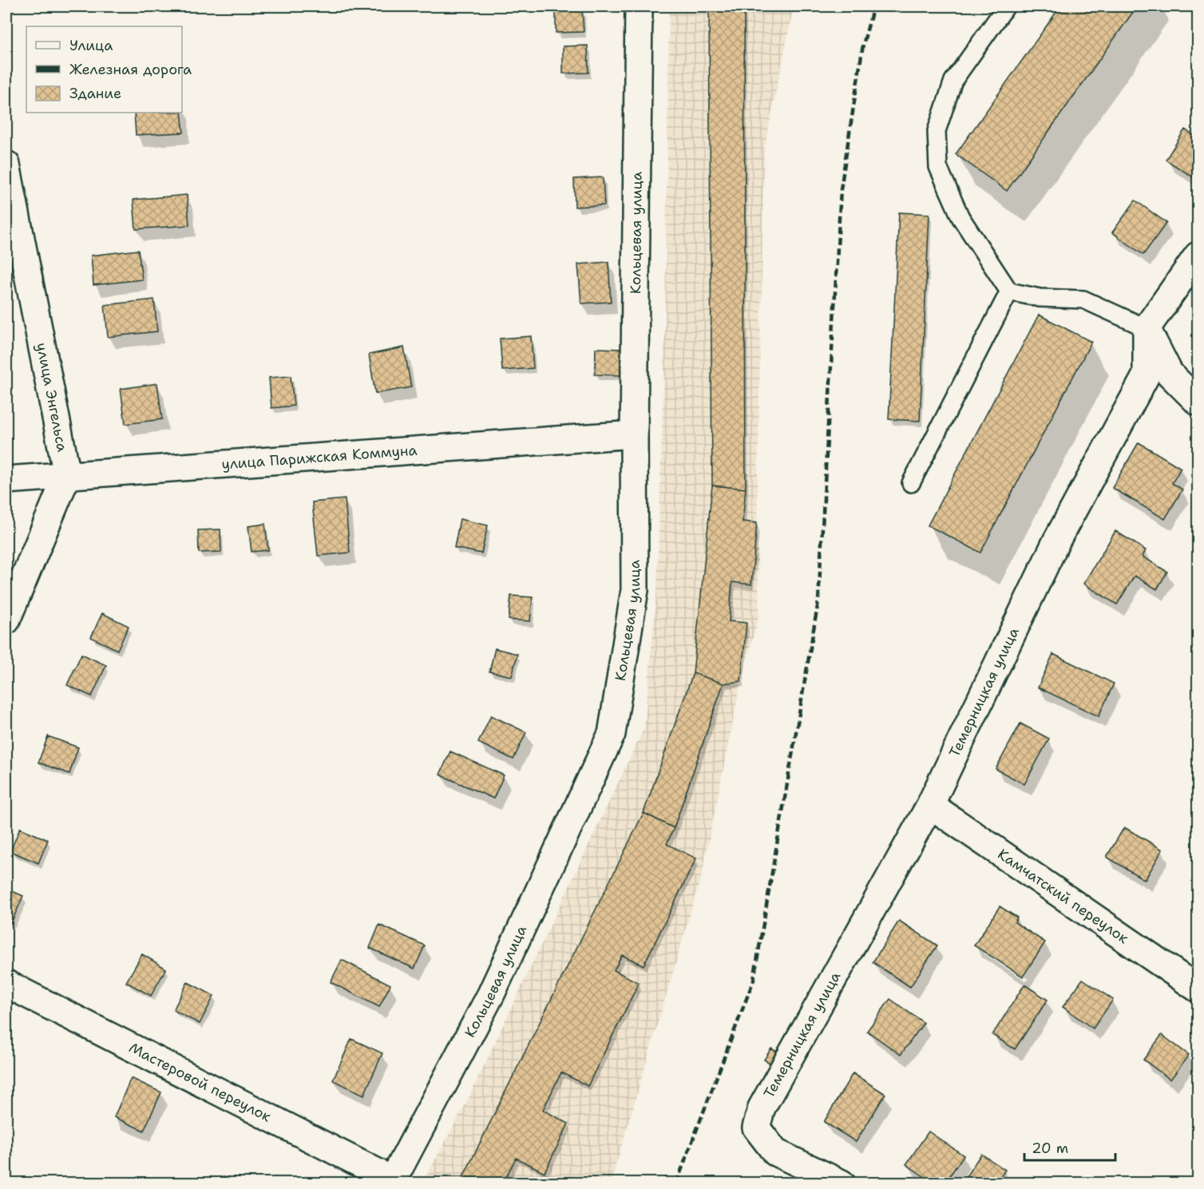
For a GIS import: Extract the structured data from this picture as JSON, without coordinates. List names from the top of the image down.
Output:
{
  "streets": {
    "street": [
      "Кольцевая улица",
      "улица Энгельса",
      "улица Парижская Коммуна",
      "Темерницкая улица",
      "Камчатский переулок",
      "Мастеровой переулок"
    ]
  },
  "crossings": [
    ["Кольцевая улица", "улица Парижская Коммуна"],
    ["Кольцевая улица", "Мастеровой переулок"],
    ["улица Энгельса", "улица Парижская Коммуна"],
    ["Темерницкая улица", "Камчатский переулок"]
  ],
  "legend": ["Улица", "Железная дорога", "Здание"],
  "scale_bar": "20 m"
}
